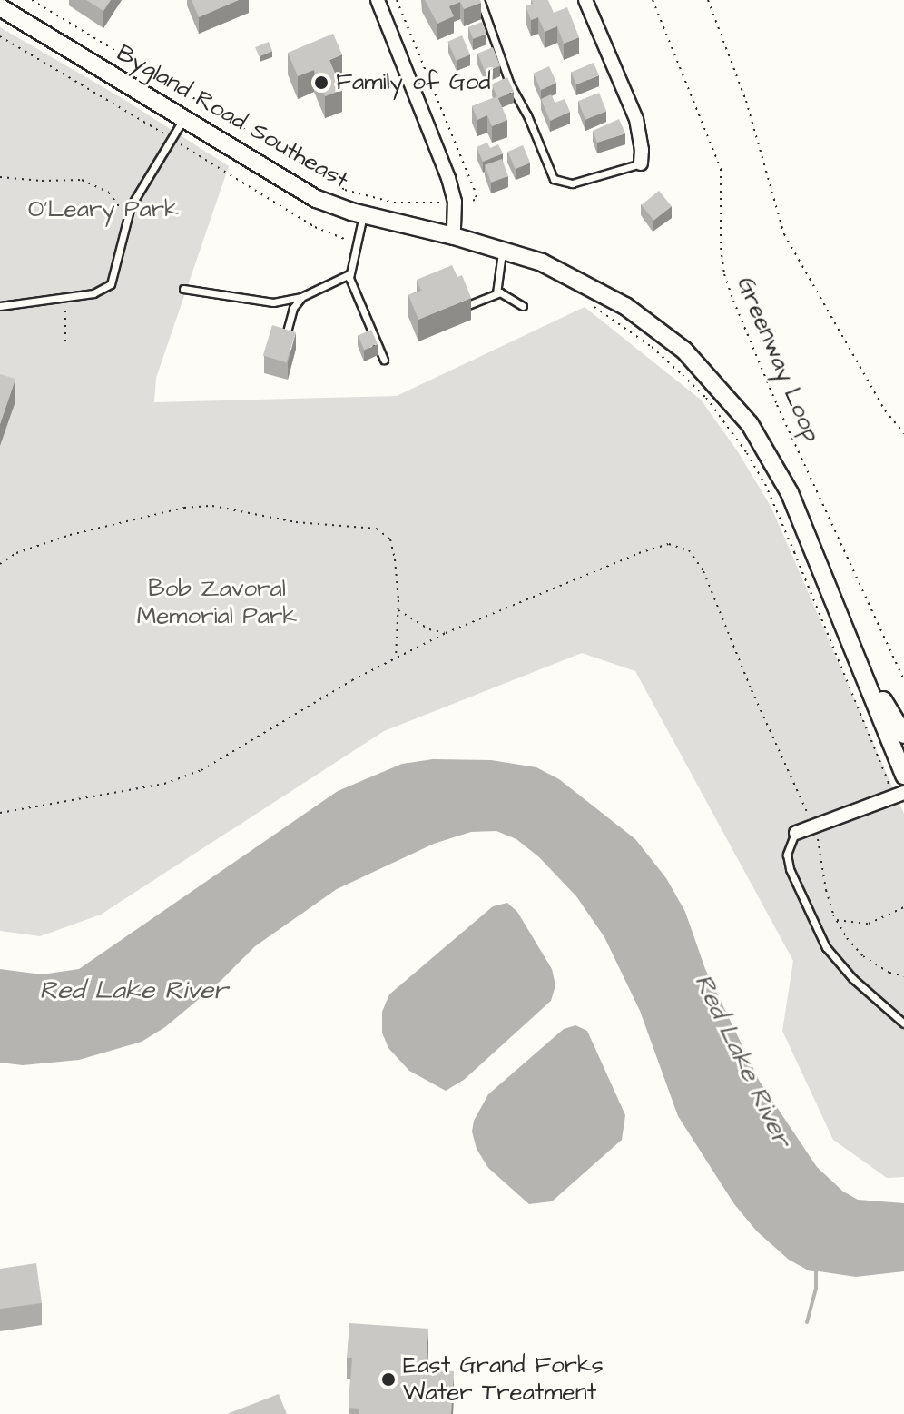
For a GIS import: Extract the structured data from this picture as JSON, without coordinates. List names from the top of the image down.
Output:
{
  "streets": {
    "street": ["Bygland Road Southeast"],
    "path": ["Greenway Loop"]
  },
  "water": ["Red Lake River"],
  "parks": ["O'Leary Park", "Bob Zavoral Memorial Park"],
  "places": ["Family of God", "East Grand Forks Water Treatment"]
}
